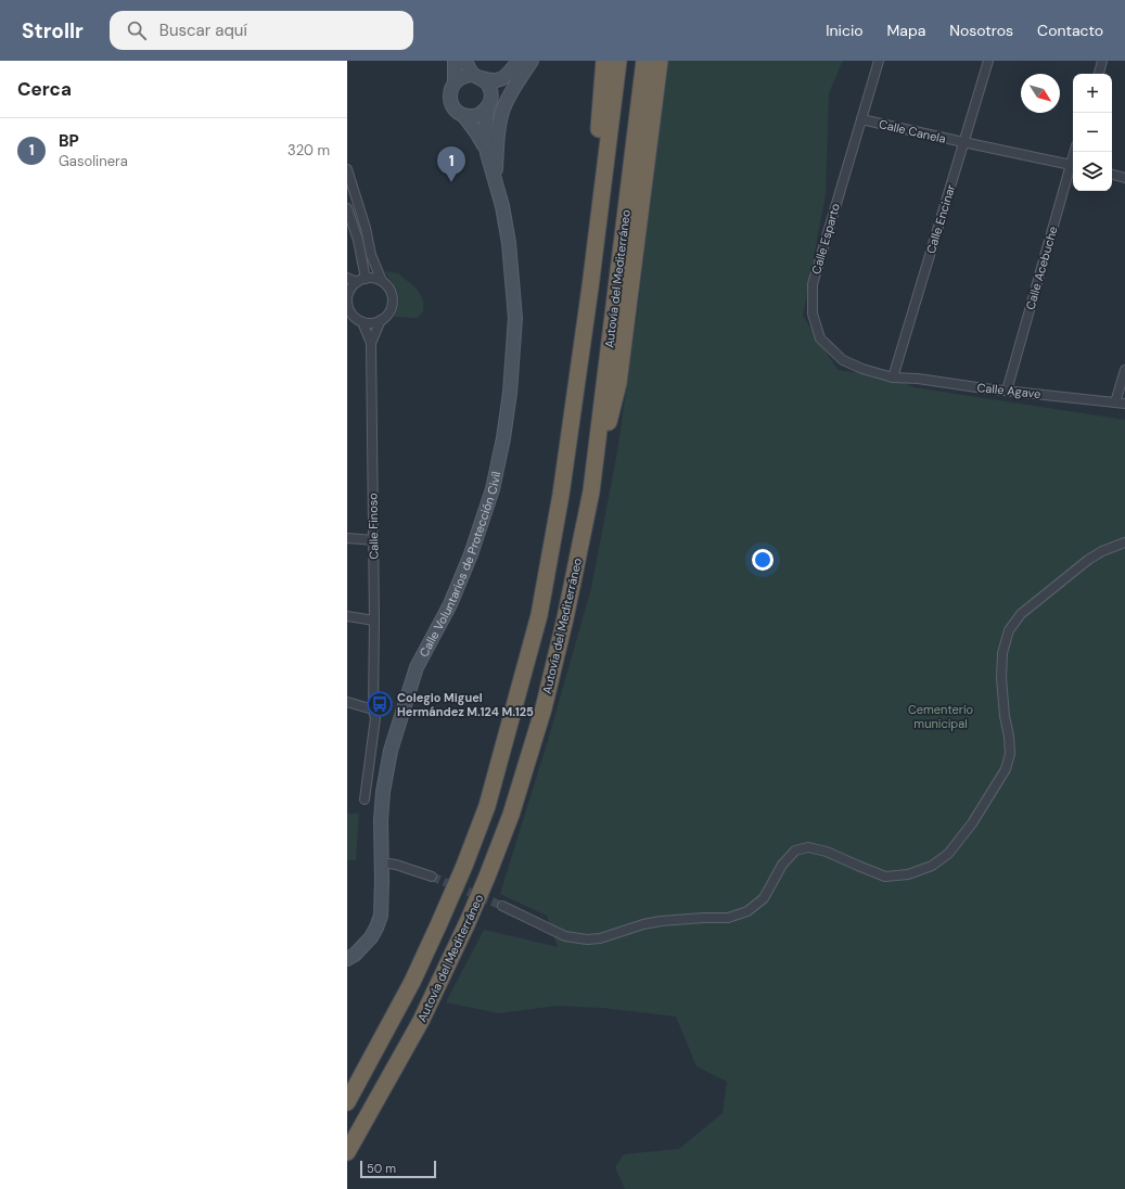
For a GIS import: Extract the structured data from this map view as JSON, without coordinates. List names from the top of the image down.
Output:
{
  "streets": {
    "highway": ["Autovía del Mediterráneo"],
    "street": [
      "Calle Canela",
      "Calle Encinar",
      "Calle Esparto",
      "Calle Acebuche",
      "Calle Agave",
      "Calle Finoso",
      "Calle Voluntarios de Protección Civíl"
    ]
  },
  "crossings": [
    ["Calle Canela", "Calle Encinar"],
    ["Calle Canela", "Calle Esparto"],
    ["Calle Canela", "Calle Acebuche"],
    ["Calle Encinar", "Calle Esparto"],
    ["Calle Encinar", "Calle Agave"],
    ["Calle Esparto", "Calle Agave"],
    ["Calle Acebuche", "Calle Agave"]
  ],
  "parks": ["Cementerio municipal"],
  "places": {
    "bus stop": ["Colegio Miguel Hermández M.124 M.125"]
  },
  "scale_bar": "50 m",
  "north": "bottom right",
  "page": {
    "header": "Strollr",
    "search": "Buscar aquí",
    "nav": [
      "Inicio",
      "Mapa",
      "Nosotros",
      "Contacto"
    ],
    "heading": "Cerca",
    "map_buttons": ["+", "−"],
    "list": [
      {
        "mark": "1",
        "name": "BP",
        "note": "Gasolinera",
        "value": "320 m"
      }
    ],
    "pins": "1",
    "scale": "50 m"
  }
}
